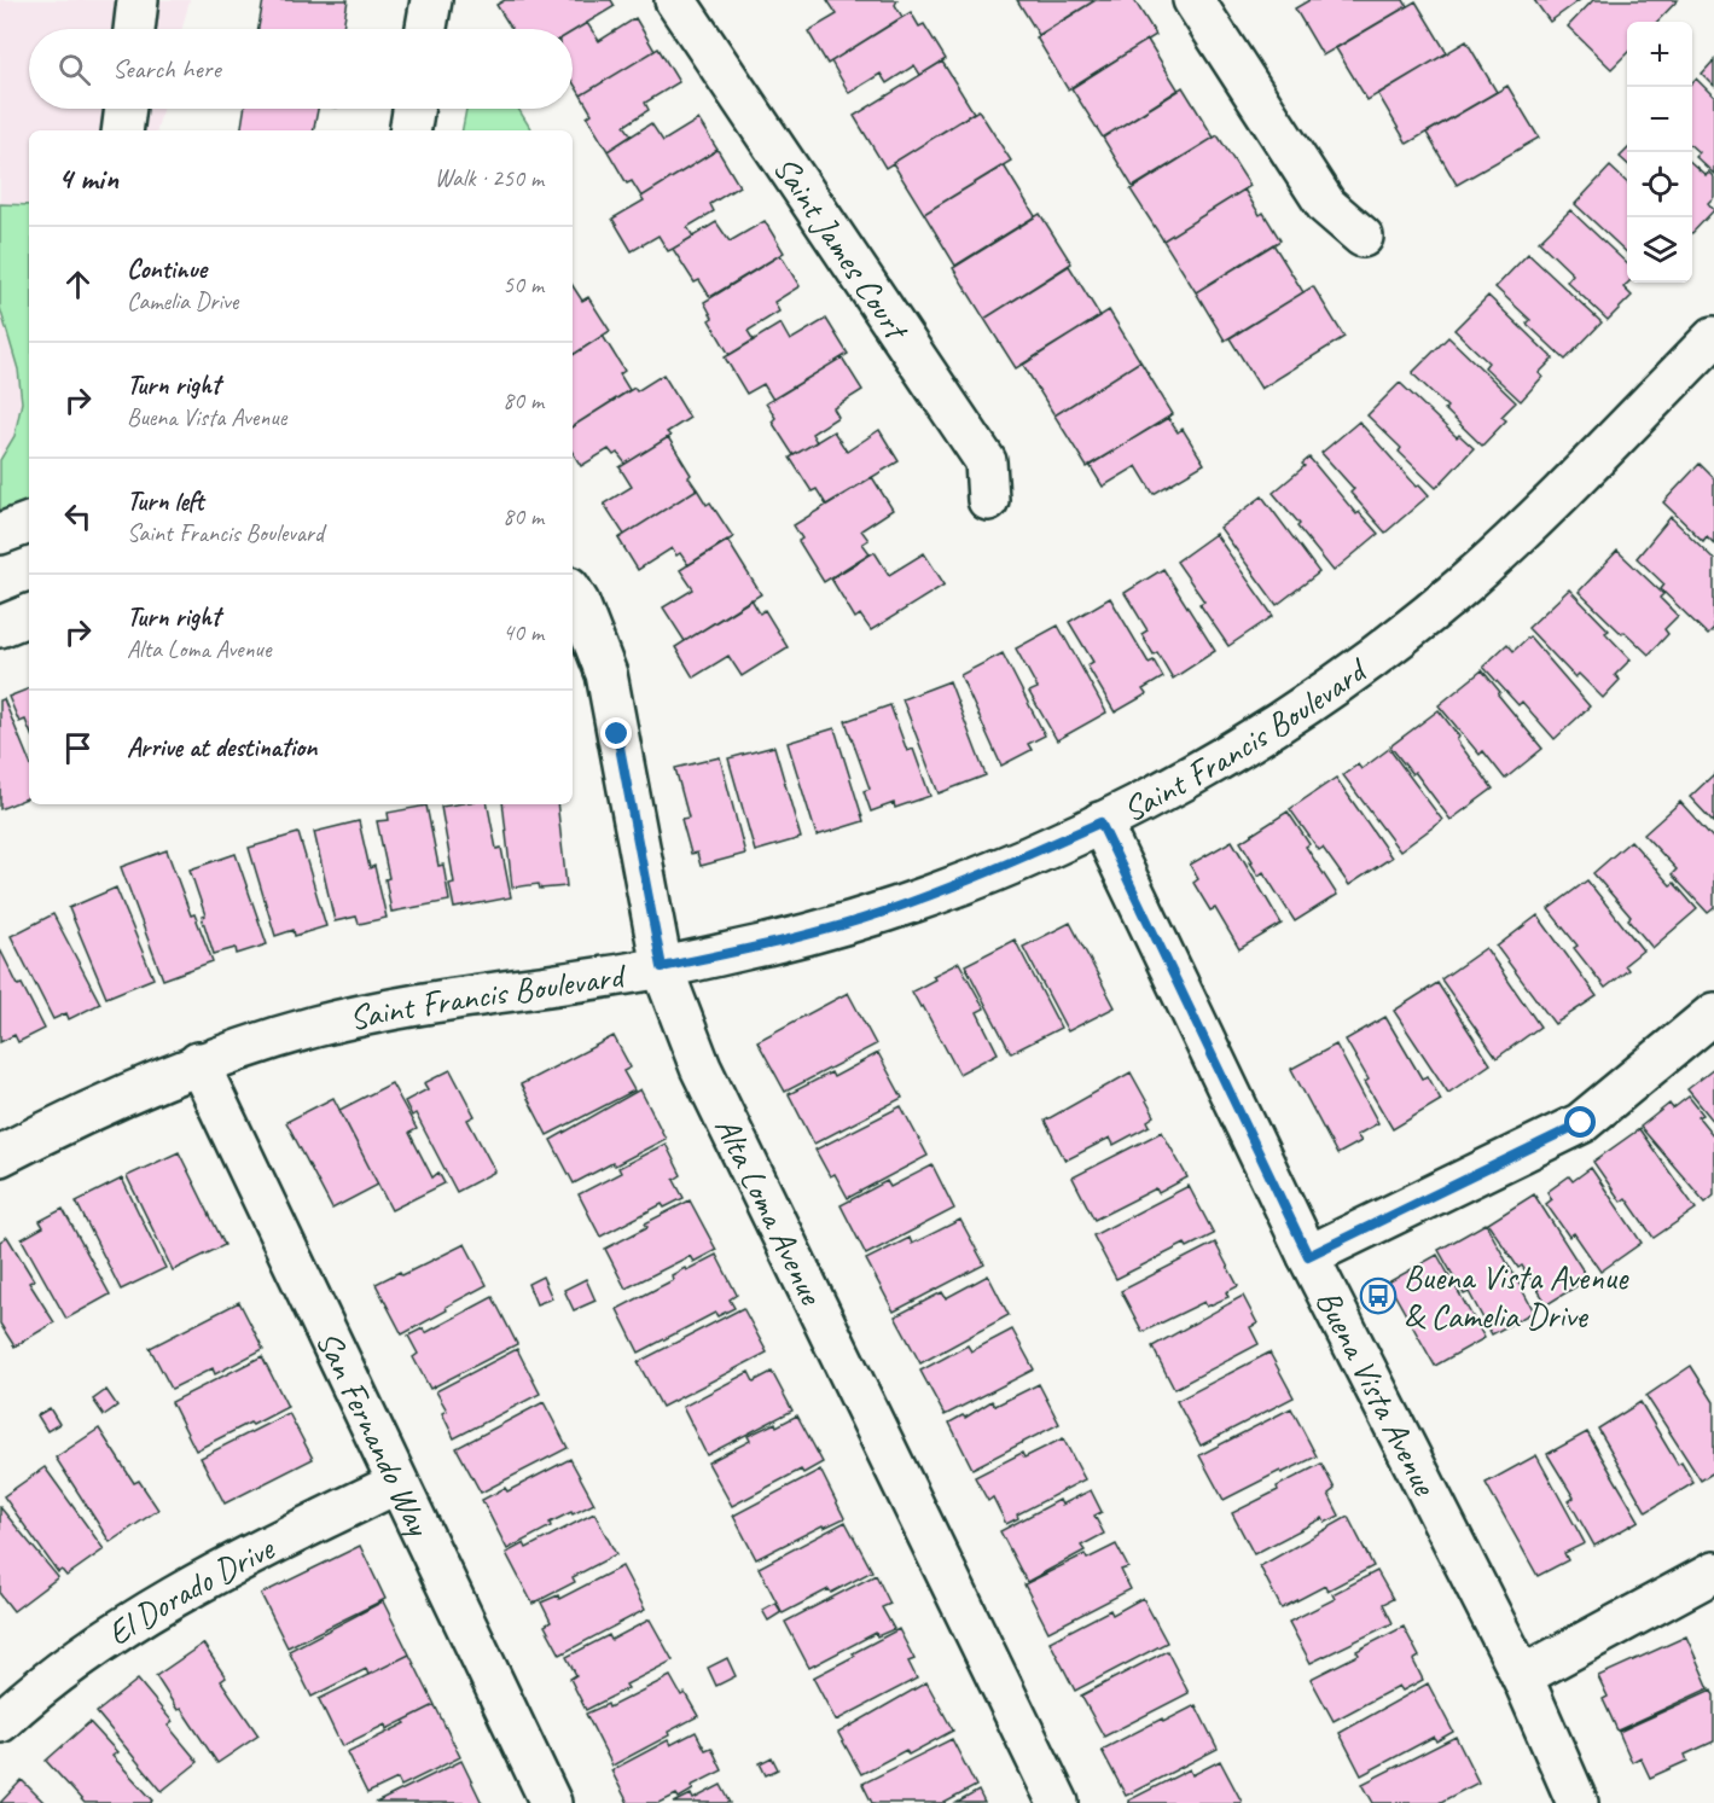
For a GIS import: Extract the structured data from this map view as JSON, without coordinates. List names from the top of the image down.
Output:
{
  "streets": {
    "street": [
      "Saint James Court",
      "Saint Francis Boulevard",
      "Alta Loma Avenue",
      "Buena Vista Avenue",
      "San Fernando Way",
      "El Dorado Drive"
    ]
  },
  "crossings": [
    ["Saint Francis Boulevard", "Alta Loma Avenue"],
    ["Saint Francis Boulevard", "Buena Vista Avenue"],
    ["Saint Francis Boulevard", "San Fernando Way"],
    ["San Fernando Way", "El Dorado Drive"]
  ],
  "places": {
    "bus stop": ["Buena Vista Avenue & Camelia Drive"]
  },
  "page": {
    "map_buttons": ["+", "−"],
    "search": "Search here",
    "heading": ["4 min", "Walk · 250 m"],
    "list": [
      ["Continue", "Camelia Drive", "50 m"],
      ["Turn right", "Buena Vista Avenue", "80 m"],
      ["Turn left", "Saint Francis Boulevard", "80 m"],
      ["Turn right", "Alta Loma Avenue", "40 m"],
      "Arrive at destination"
    ]
  }
}
